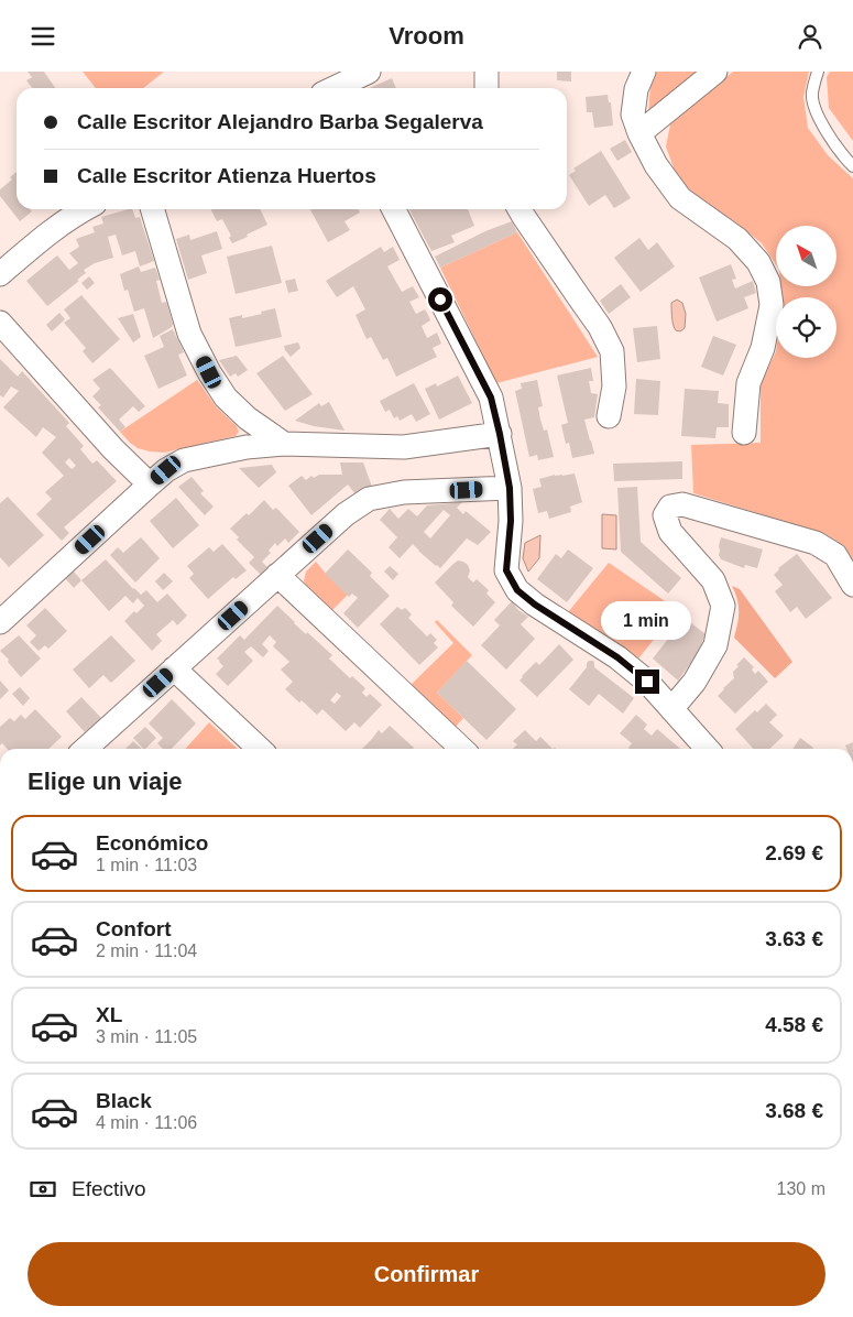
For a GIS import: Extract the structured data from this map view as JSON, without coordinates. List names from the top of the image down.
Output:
{
  "north": "top left",
  "page": {
    "header": "Vroom",
    "banner": ["Calle Escritor Alejandro Barba Segalerva", "Calle Escritor Atienza Huertos"],
    "bubble": "1 min",
    "heading": "Elige un viaje",
    "list": [
      {
        "name": "Económico",
        "note": "1 min · 11:03",
        "value": "2.69 €"
      },
      {
        "name": "Confort",
        "note": "2 min · 11:04",
        "value": "3.63 €"
      },
      {
        "name": "XL",
        "note": "3 min · 11:05",
        "value": "4.58 €"
      },
      {
        "name": "Black",
        "note": "4 min · 11:06",
        "value": "3.68 €"
      }
    ],
    "pay": ["Efectivo", "130 m"],
    "buttons": "Confirmar"
  }
}
